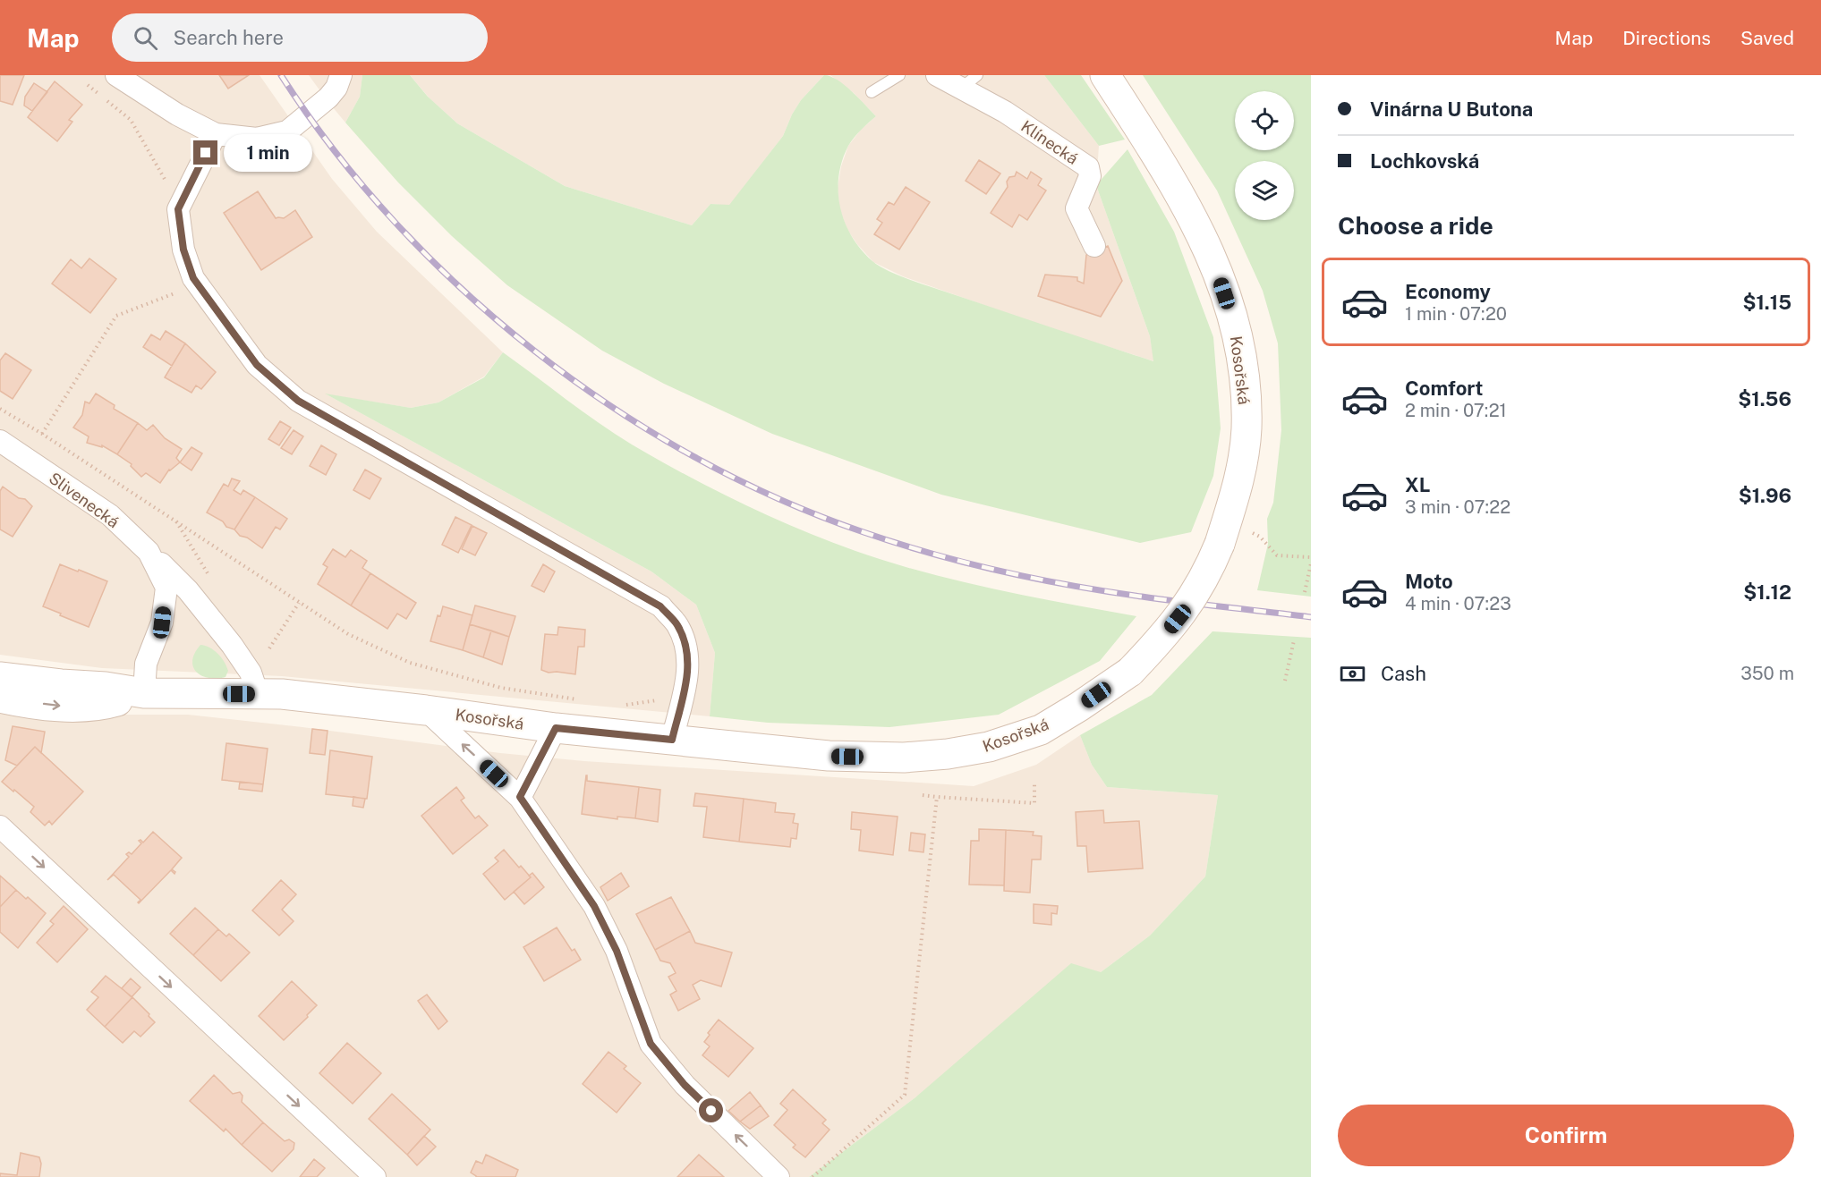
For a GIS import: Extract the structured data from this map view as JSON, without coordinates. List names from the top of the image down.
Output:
{
  "streets": {
    "street": ["Klínecká", "Kosořská", "Slivenecká"]
  },
  "crossings": [
    ["Kosořská", "Slivenecká"]
  ],
  "page": {
    "header": "Map",
    "search": "Search here",
    "nav": ["Map", "Directions", "Saved"],
    "banner": ["Vinárna U Butona", "Lochkovská"],
    "bubble": "1 min",
    "heading": "Choose a ride",
    "list": [
      {
        "name": "Economy",
        "note": "1 min · 07:20",
        "value": "$1.15"
      },
      {
        "name": "Comfort",
        "note": "2 min · 07:21",
        "value": "$1.56"
      },
      {
        "name": "XL",
        "note": "3 min · 07:22",
        "value": "$1.96"
      },
      {
        "name": "Moto",
        "note": "4 min · 07:23",
        "value": "$1.12"
      }
    ],
    "pay": ["Cash", "350 m"],
    "buttons": "Confirm"
  }
}
